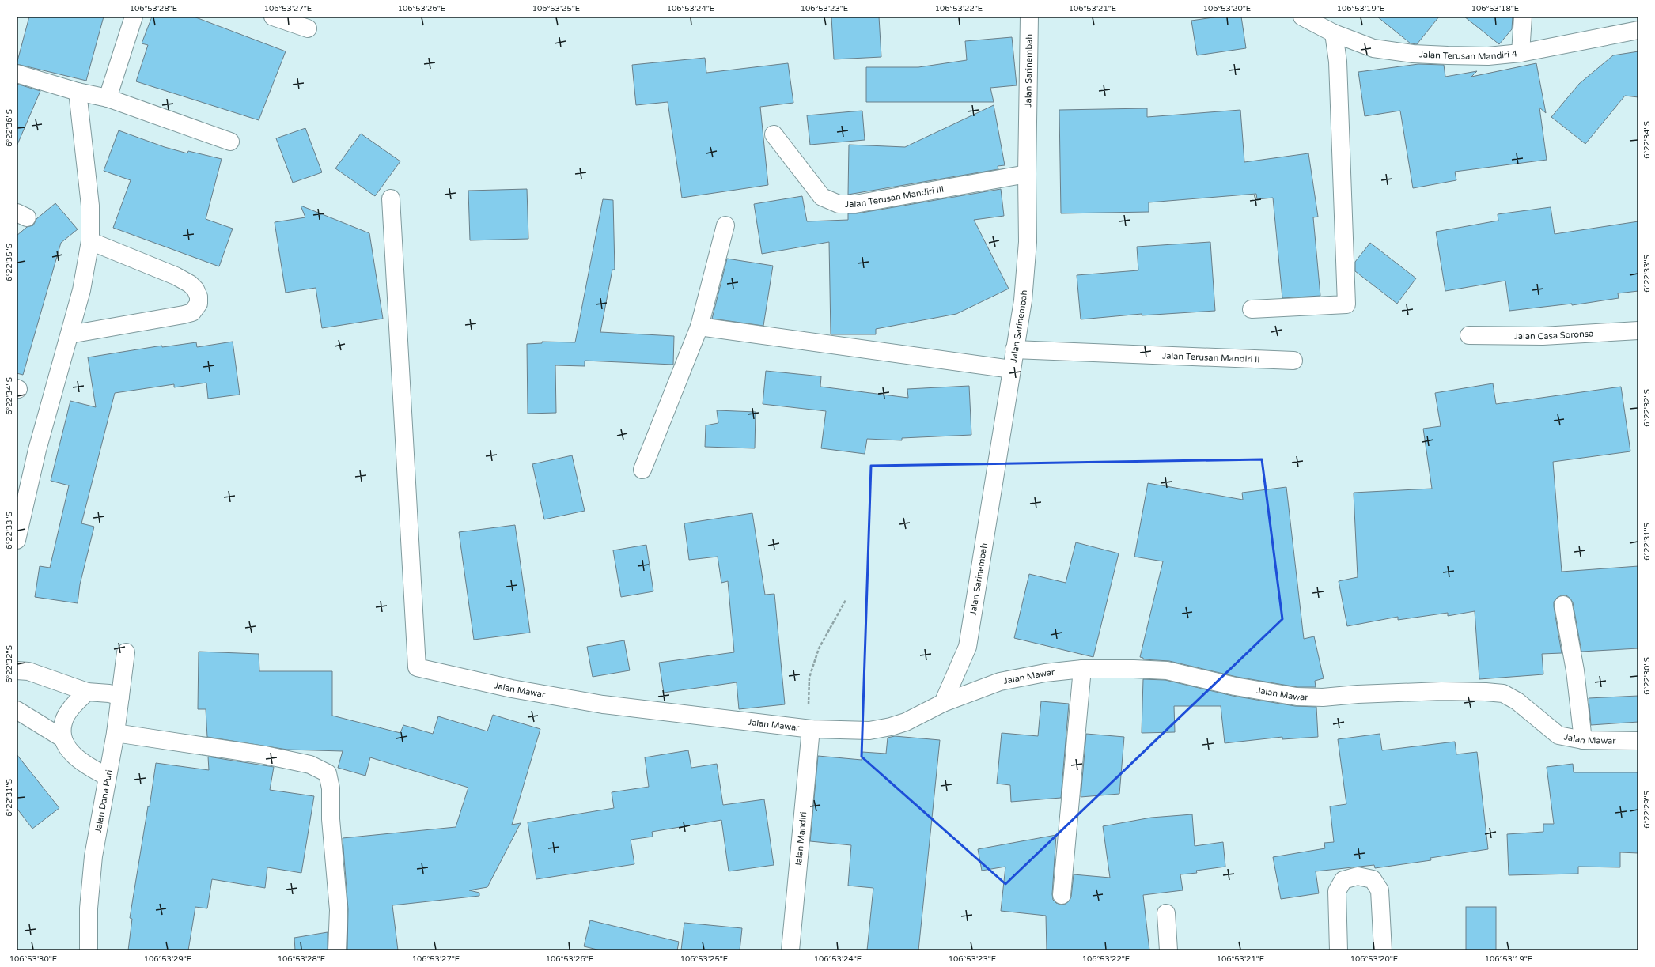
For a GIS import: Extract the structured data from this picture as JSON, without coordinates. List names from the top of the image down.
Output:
{
  "streets": {
    "street": [
      "Jalan Terusan Mandiri 4",
      "Jalan Sarinembah",
      "Jalan Terusan Mandiri III",
      "Jalan Casa Soronsa",
      "Jalan Terusan Mandiri II",
      "Jalan Mawar",
      "Jalan Dana Puri",
      "Jalan Mandiri"
    ]
  },
  "crossings": [
    ["Jalan Sarinembah", "Jalan Terusan Mandiri III"],
    ["Jalan Sarinembah", "Jalan Terusan Mandiri II"],
    ["Jalan Sarinembah", "Jalan Mawar"],
    ["Jalan Mawar", "Jalan Mandiri"]
  ],
  "coordinates": [
    "106°53'28\"E",
    "106°53'27\"E",
    "106°53'26\"E",
    "106°53'25\"E",
    "106°53'24\"E",
    "106°53'23\"E",
    "106°53'22\"E",
    "106°53'21\"E",
    "106°53'20\"E",
    "106°53'19\"E",
    "106°53'18\"E",
    "6°22'36\"S",
    "6°22'34\"S",
    "6°22'35\"S",
    "6°22'33\"S",
    "6°22'32\"S",
    "6°22'31\"S",
    "6°22'30\"S",
    "6°22'29\"S",
    "106°53'30\"E",
    "106°53'29\"E"
  ]
}
